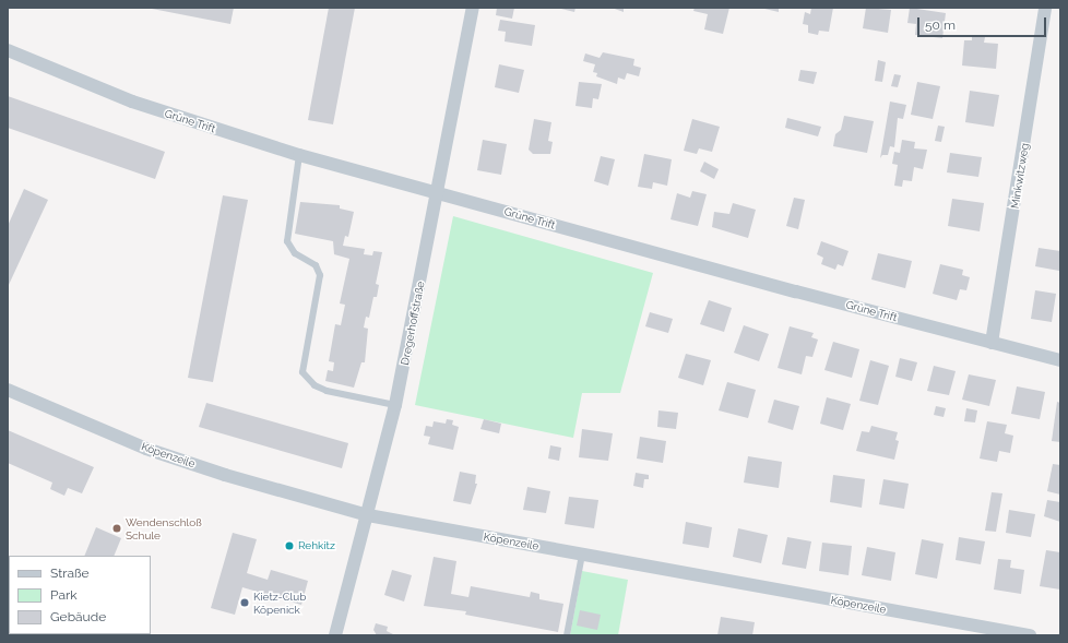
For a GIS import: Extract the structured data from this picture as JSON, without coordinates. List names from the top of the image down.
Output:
{
  "streets": {
    "street": [
      "Grüne Trift",
      "Minkwitzweg",
      "Dregerhoffstraße",
      "Köpenzeile"
    ]
  },
  "crossings": [
    ["Grüne Trift", "Minkwitzweg"],
    ["Grüne Trift", "Dregerhoffstraße"],
    ["Dregerhoffstraße", "Köpenzeile"]
  ],
  "places": ["Wendenschloß Schule", "Rehkitz", "Kietz-Club Köpenick"],
  "legend": ["Straße", "Park", "Gebäude"],
  "scale_bar": "50 m"
}
